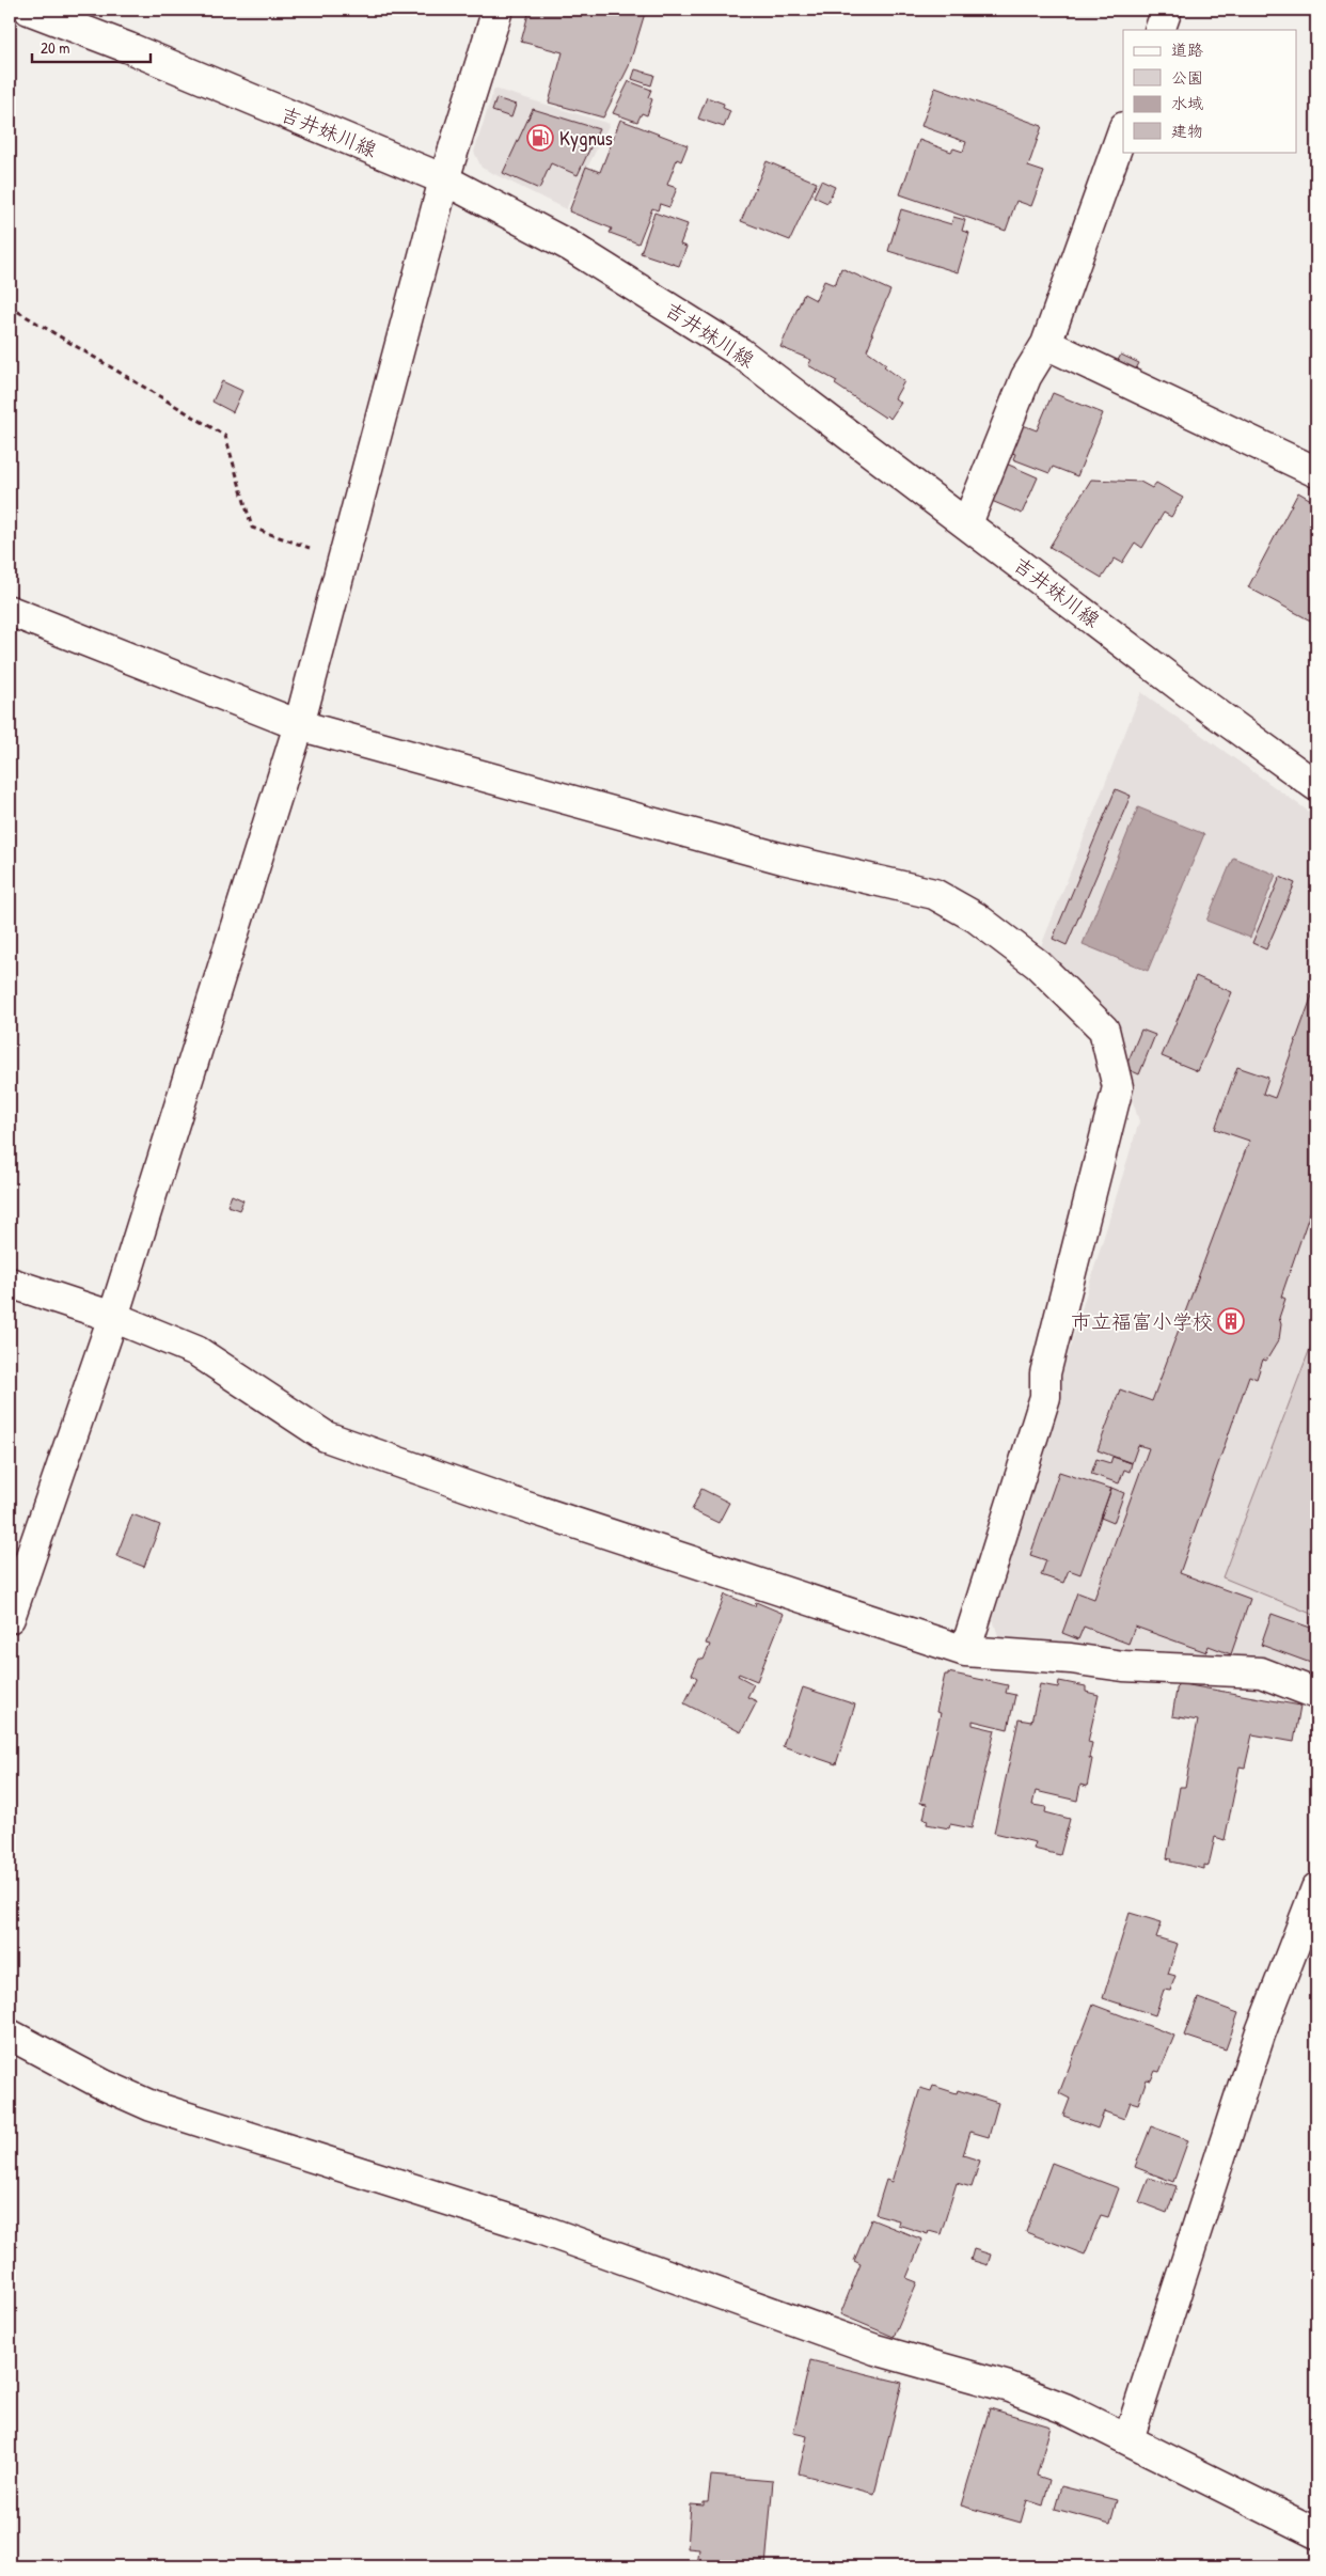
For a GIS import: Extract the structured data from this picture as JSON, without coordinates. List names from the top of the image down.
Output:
{
  "streets": {
    "street": ["吉井妹川線"]
  },
  "places": {
    "fuel station": ["Kygnus"],
    "building": ["市立福富小学校"]
  },
  "legend": [
    "道路",
    "公園",
    "水域",
    "建物"
  ],
  "scale_bar": "20 m"
}
